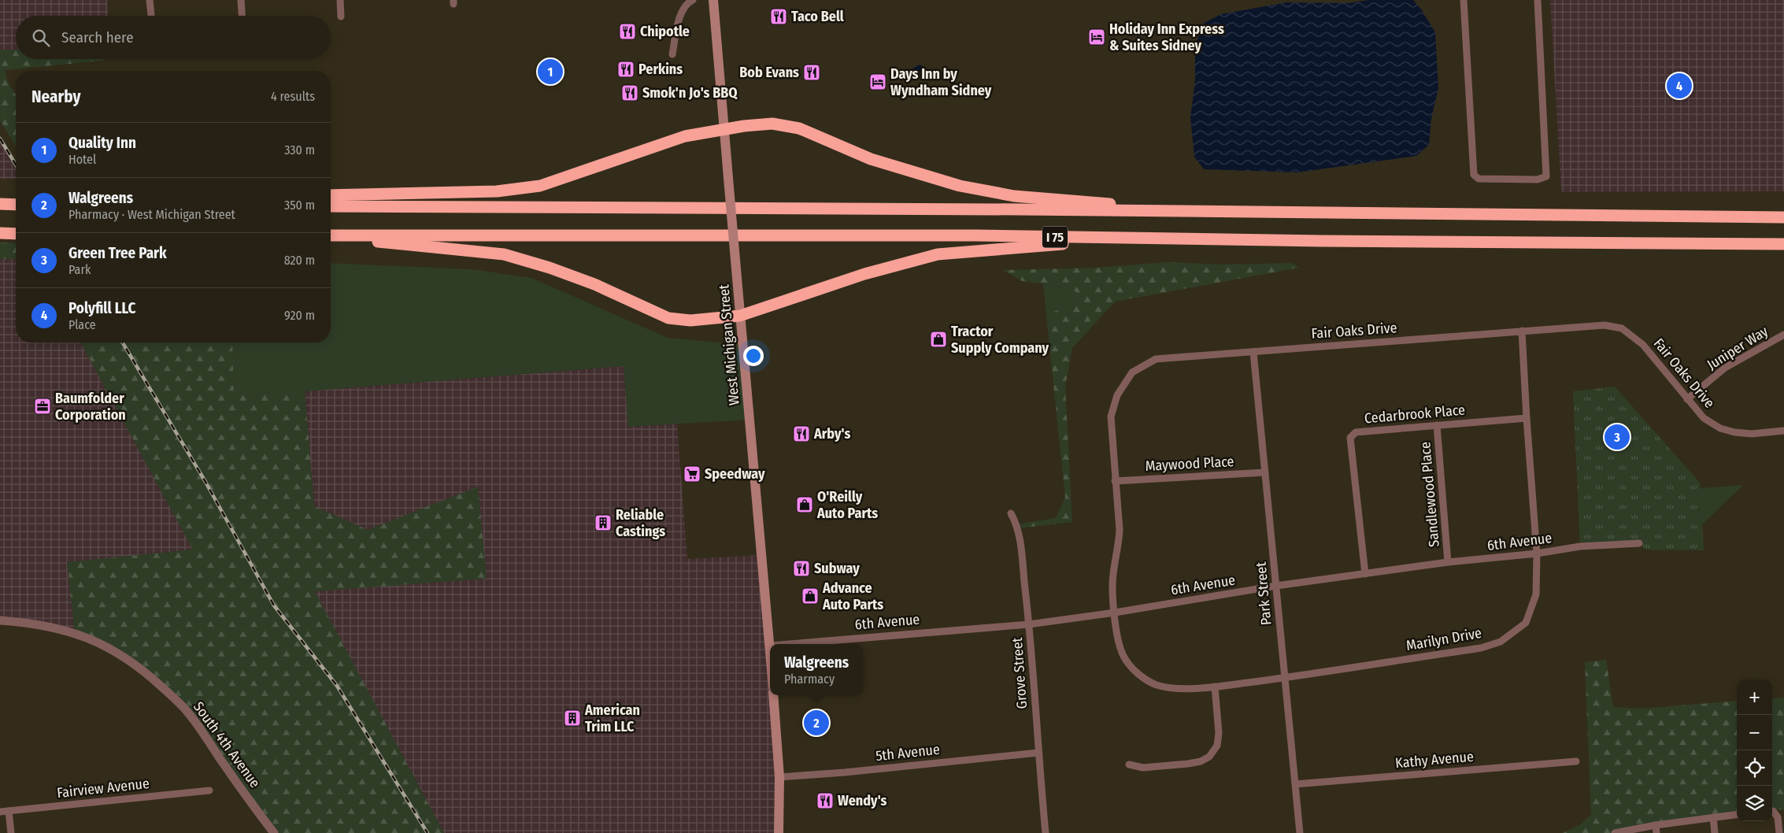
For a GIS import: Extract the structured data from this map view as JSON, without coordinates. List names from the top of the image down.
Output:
{
  "streets": {
    "highway": ["I 75"],
    "main road": ["West Michigan Street"],
    "street": [
      "Fair Oaks Drive",
      "Juniper Way",
      "Cedarbrook Place",
      "Maywood Place",
      "Sandlewood Place",
      "6th Avenue",
      "Park Street",
      "Marilyn Drive",
      "Grove Street",
      "South 4th Avenue",
      "5th Avenue",
      "Kathy Avenue",
      "Fairview Avenue"
    ]
  },
  "crossings": [
    ["Fair Oaks Drive", "Juniper Way"],
    ["Fair Oaks Drive", "Maywood Place"],
    ["Fair Oaks Drive", "6th Avenue"],
    ["Fair Oaks Drive", "Park Street"],
    ["Fair Oaks Drive", "Marilyn Drive"],
    ["Cedarbrook Place", "Sandlewood Place"],
    ["Cedarbrook Place", "6th Avenue"],
    ["Cedarbrook Place", "Marilyn Drive"],
    ["Maywood Place", "Park Street"],
    ["Sandlewood Place", "6th Avenue"],
    ["6th Avenue", "Park Street"],
    ["6th Avenue", "Marilyn Drive"],
    ["6th Avenue", "Grove Street"],
    ["Park Street", "Marilyn Drive"],
    ["Park Street", "Kathy Avenue"],
    ["Grove Street", "5th Avenue"]
  ],
  "places": {
    "restaurant": [
      "Taco Bell",
      "Chipotle",
      "Perkins",
      "Bob Evans",
      "Smok'n Jo's BBQ",
      "Arby's",
      "Subway",
      "Wendy's"
    ],
    "hotel": ["Holiday Inn Express & Suites Sidney", "Days Inn by Wyndham Sidney"],
    "shop": ["Tractor Supply Company", "O'Reilly Auto Parts", "Advance Auto Parts"],
    "office": ["Baumfolder Corporation"],
    "supermarket": ["Speedway"],
    "building": ["Reliable Castings", "American Trim LLC"]
  },
  "page": {
    "search": "Search here",
    "pins": [
      "1",
      "4",
      "3",
      "2"
    ],
    "heading": ["Nearby", "4 results"],
    "list": [
      {
        "mark": "1",
        "name": "Quality Inn",
        "note": "Hotel",
        "value": "330 m"
      },
      {
        "mark": "2",
        "name": "Walgreens",
        "note": "Pharmacy · West Michigan Street",
        "value": "350 m"
      },
      {
        "mark": "3",
        "name": "Green Tree Park",
        "note": "Park",
        "value": "820 m"
      },
      {
        "mark": "4",
        "name": "Polyfill LLC",
        "note": "Place",
        "value": "920 m"
      }
    ],
    "popup": ["Walgreens", "Pharmacy"],
    "map_buttons": ["+", "−"]
  }
}
